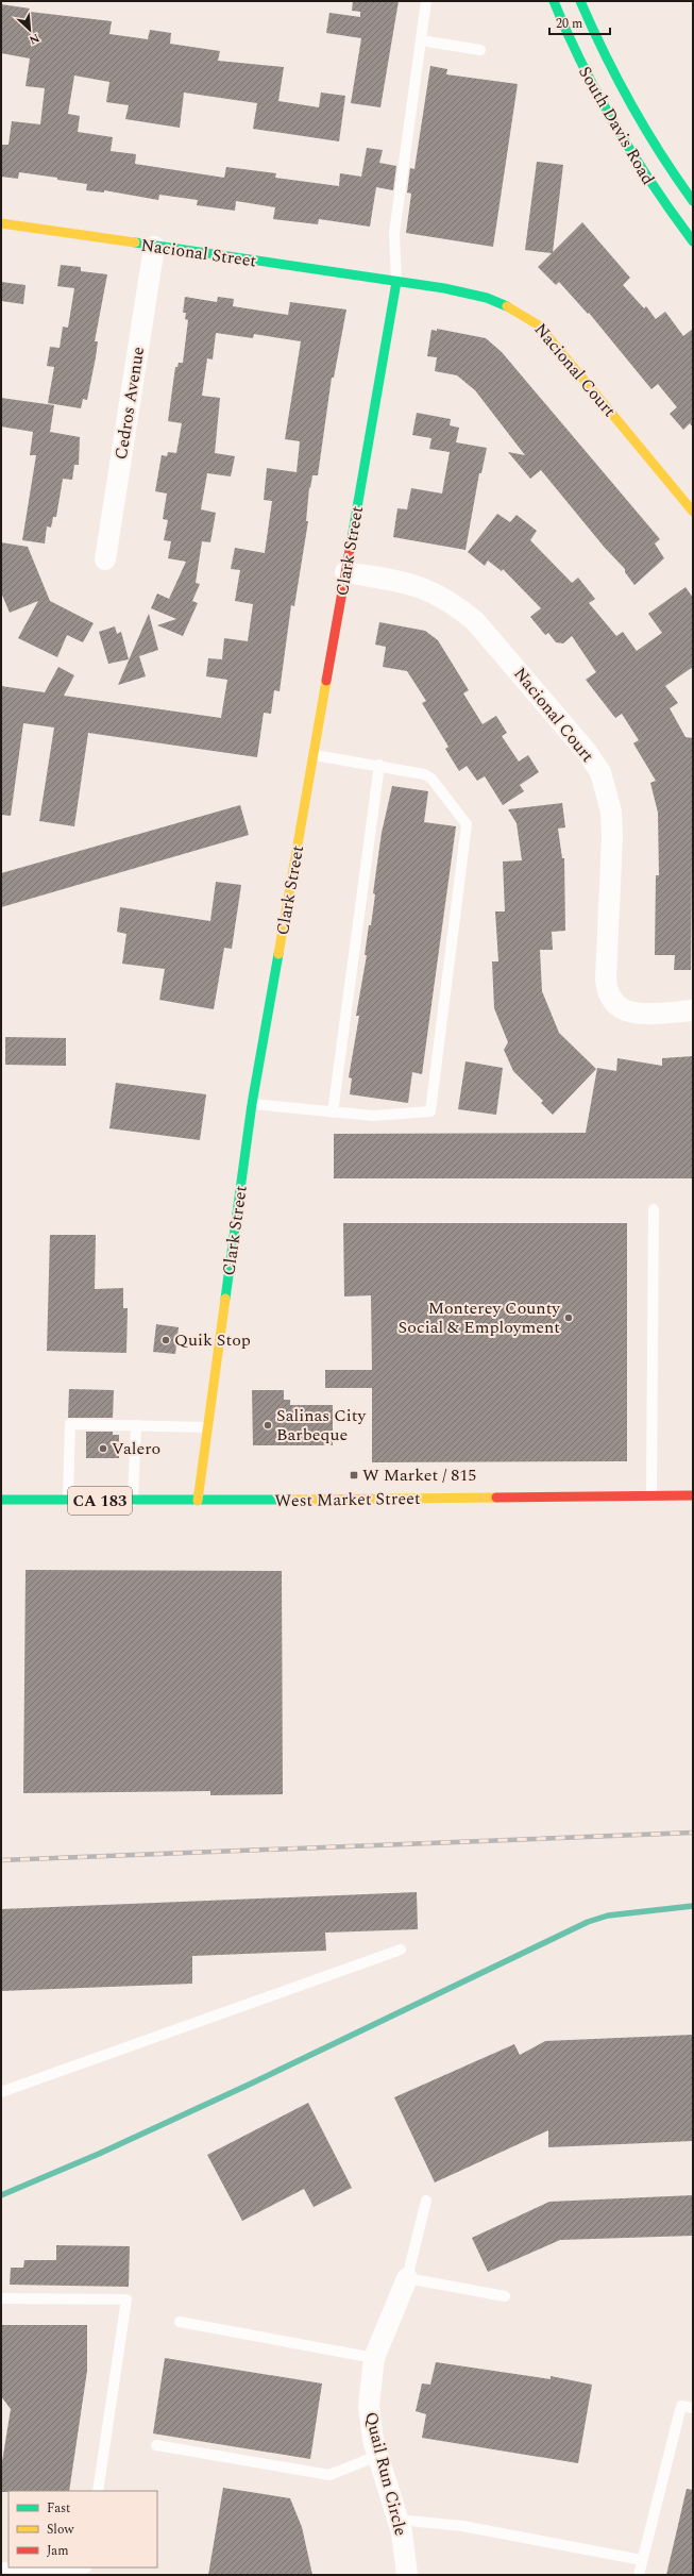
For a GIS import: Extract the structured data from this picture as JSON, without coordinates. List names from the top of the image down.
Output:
{
  "streets": {
    "street": [
      "South Davis Road",
      "Nacional Street",
      "Nacional Court",
      "Cedros Avenue",
      "Clark Street",
      "West Market Street",
      "CA 183",
      "Quail Run Circle"
    ]
  },
  "crossings": [
    ["Nacional Street", "Nacional Court"],
    ["Nacional Street", "Cedros Avenue"],
    ["Nacional Street", "Clark Street"],
    ["Nacional Court", "Clark Street"],
    ["Clark Street", "West Market Street"]
  ],
  "places": {
    "other": [
      "Monterey County Social & Employment",
      "Quik Stop",
      "Salinas City Barbeque",
      "Valero"
    ],
    "transit": ["W Market / 815"]
  },
  "legend": ["Fast", "Slow", "Jam"],
  "scale_bar": "20 m",
  "north": "bottom right"
}
